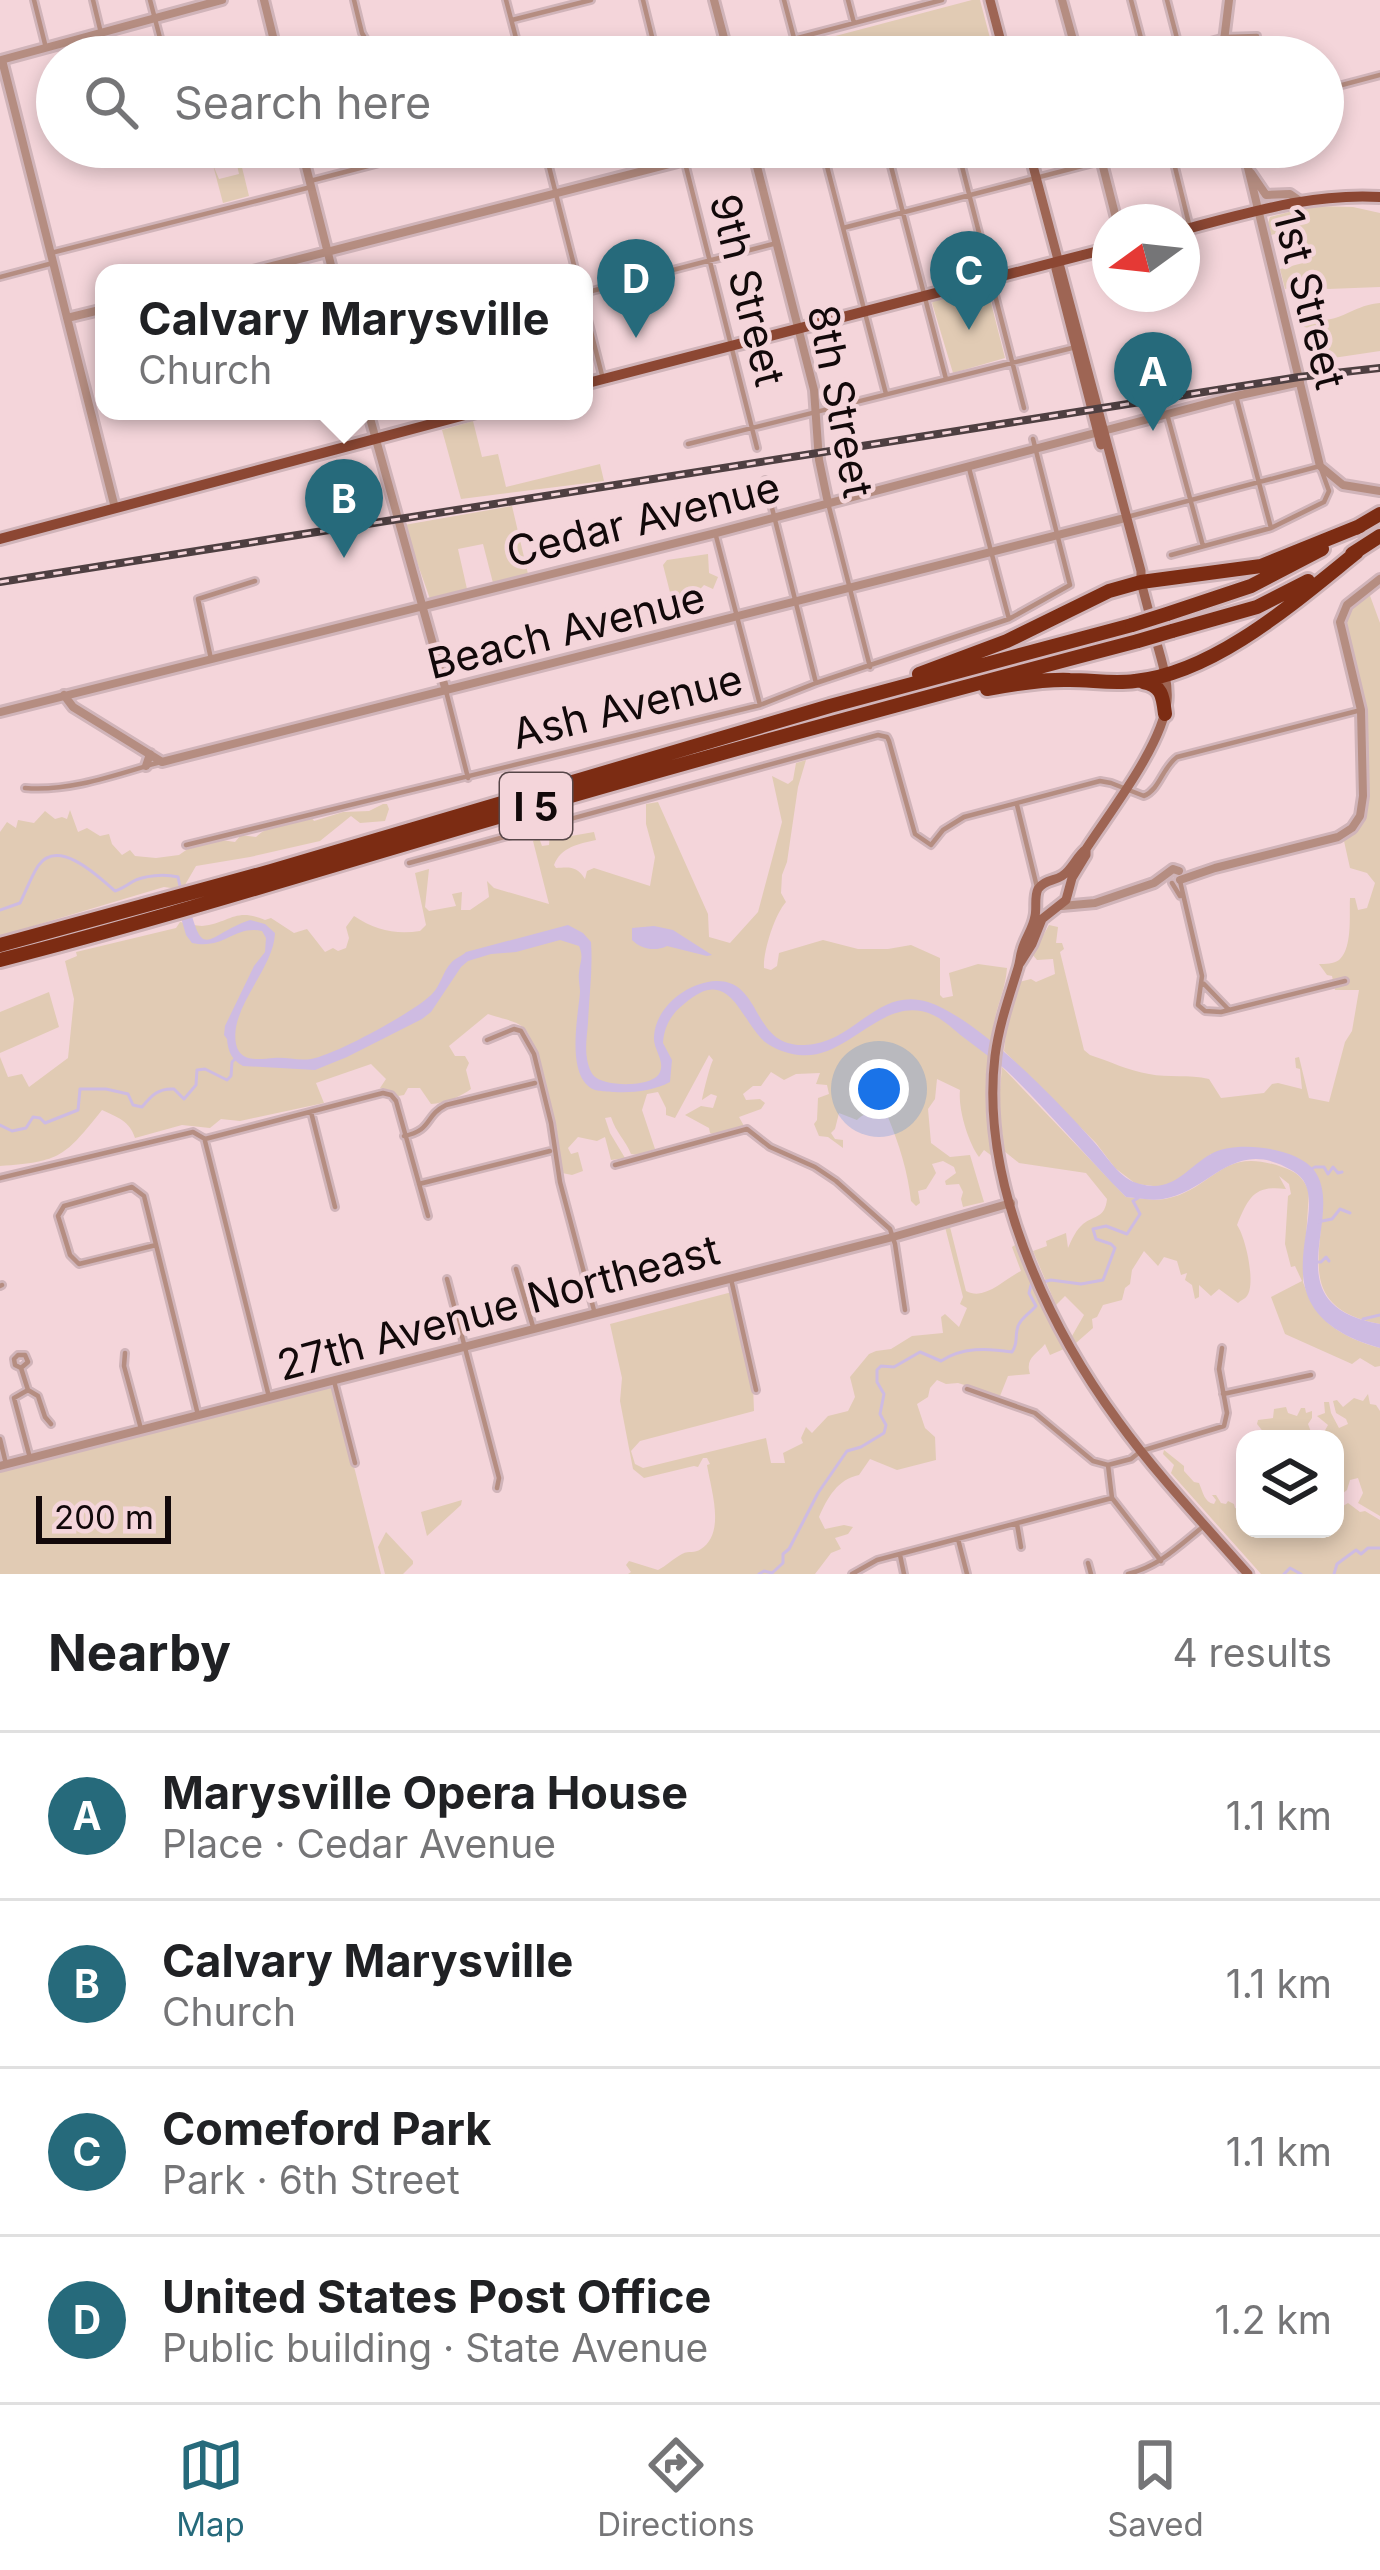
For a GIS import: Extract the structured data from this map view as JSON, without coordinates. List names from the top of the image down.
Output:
{
  "streets": {
    "highway": ["I 5"],
    "street": [
      "9th Street",
      "1st Street",
      "8th Street",
      "Cedar Avenue",
      "Beach Avenue",
      "Ash Avenue",
      "27th Avenue Northeast"
    ]
  },
  "crossings": [
    ["1st Street", "Cedar Avenue"],
    ["1st Street", "Beach Avenue"],
    ["8th Street", "Cedar Avenue"],
    ["8th Street", "Beach Avenue"],
    ["8th Street", "Ash Avenue"],
    ["Beach Avenue", "Ash Avenue"]
  ],
  "scale_bar": "200 m",
  "north": "left",
  "page": {
    "search": "Search here",
    "pins": [
      "C",
      "D",
      "A",
      "B"
    ],
    "popup": ["Calvary Marysville", "Church"],
    "scale": "200 m",
    "heading": ["Nearby", "4 results"],
    "list": [
      {
        "mark": "A",
        "name": "Marysville Opera House",
        "note": "Place · Cedar Avenue",
        "value": "1.1 km"
      },
      {
        "mark": "B",
        "name": "Calvary Marysville",
        "note": "Church",
        "value": "1.1 km"
      },
      {
        "mark": "C",
        "name": "Comeford Park",
        "note": "Park · 6th Street",
        "value": "1.1 km"
      },
      {
        "mark": "D",
        "name": "United States Post Office",
        "note": "Public building · State Avenue",
        "value": "1.2 km"
      }
    ],
    "nav": ["Map", "Directions", "Saved"]
  }
}
